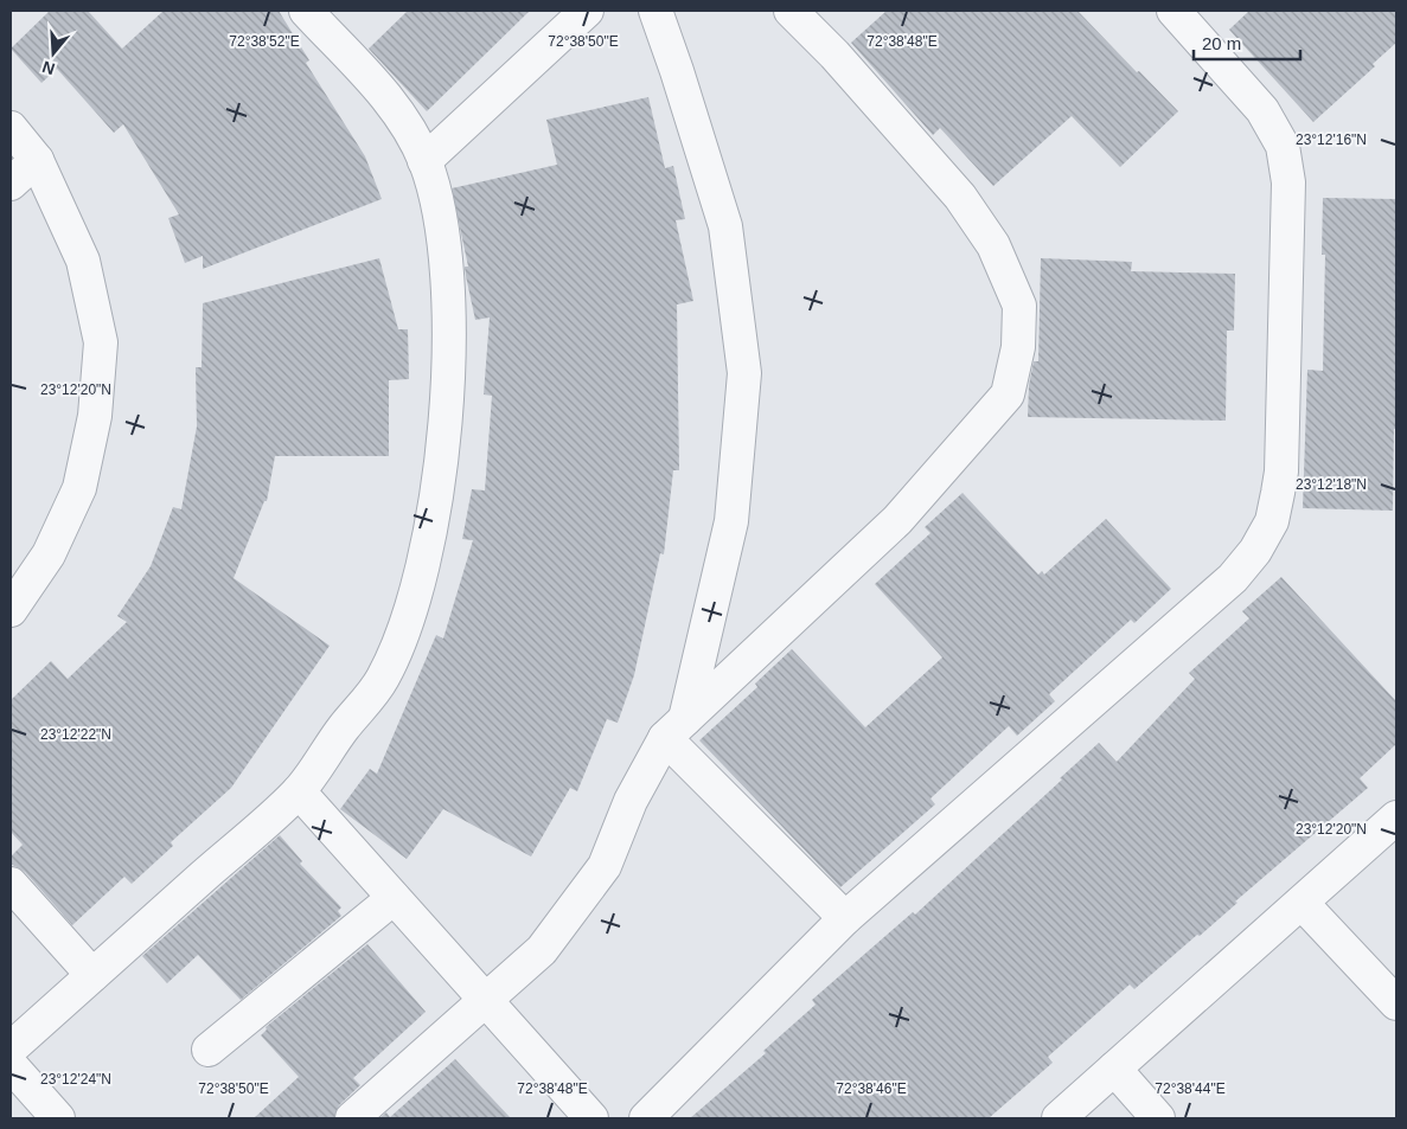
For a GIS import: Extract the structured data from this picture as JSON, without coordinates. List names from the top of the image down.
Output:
{
  "scale_bar": "20 m",
  "north": "bottom",
  "coordinates": [
    "72°38'52\"E",
    "72°38'50\"E",
    "72°38'48\"E",
    "23°12'16\"N",
    "23°12'20\"N",
    "23°12'18\"N",
    "23°12'22\"N",
    "23°12'24\"N",
    "72°38'44\"E",
    "72°38'46\"E"
  ]
}
